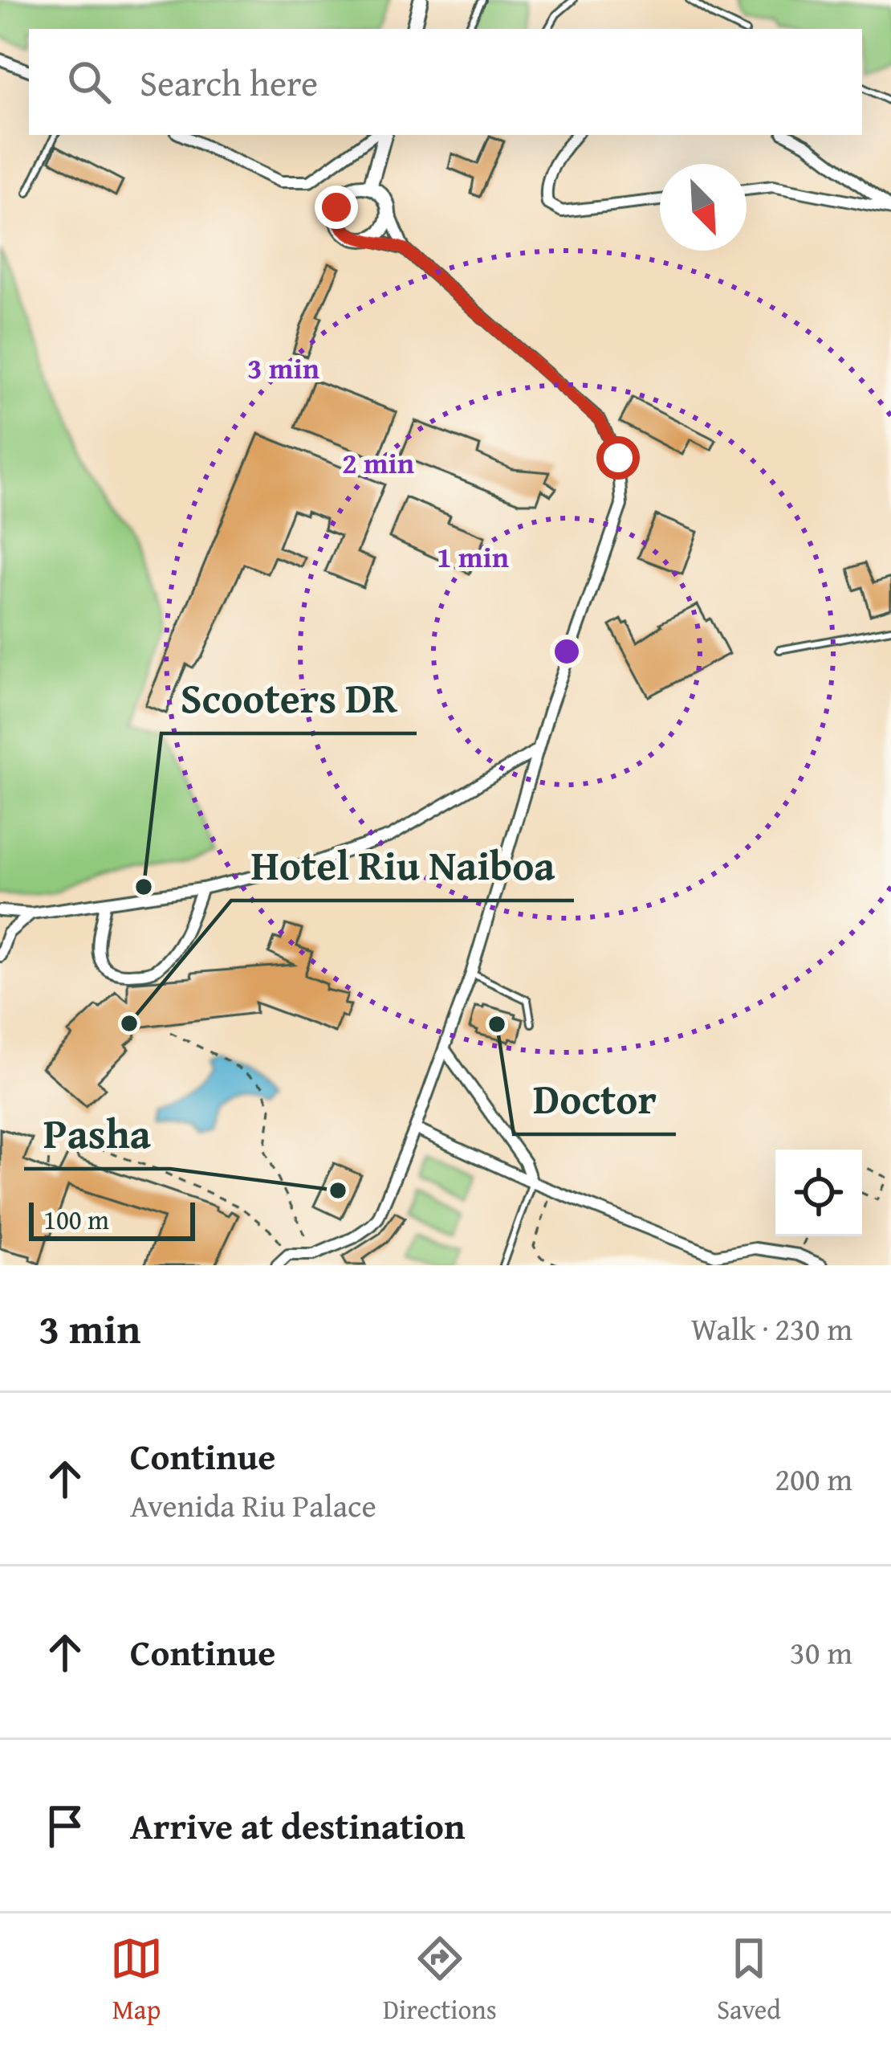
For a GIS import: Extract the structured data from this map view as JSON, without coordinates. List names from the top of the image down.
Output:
{
  "places": [
    "Scooters DR",
    "Hotel Riu Naiboa",
    "Doctor",
    "Pasha"
  ],
  "scale_bar": "100 m",
  "north": "bottom right",
  "page": {
    "search": "Search here",
    "scale": "100 m",
    "heading": ["3 min", "Walk · 230 m"],
    "list": [
      ["Continue", "Avenida Riu Palace", "200 m"],
      ["Continue", "30 m"],
      "Arrive at destination"
    ],
    "nav": ["Map", "Directions", "Saved"]
  },
  "rings": ["3 min", "2 min", "1 min"]
}
